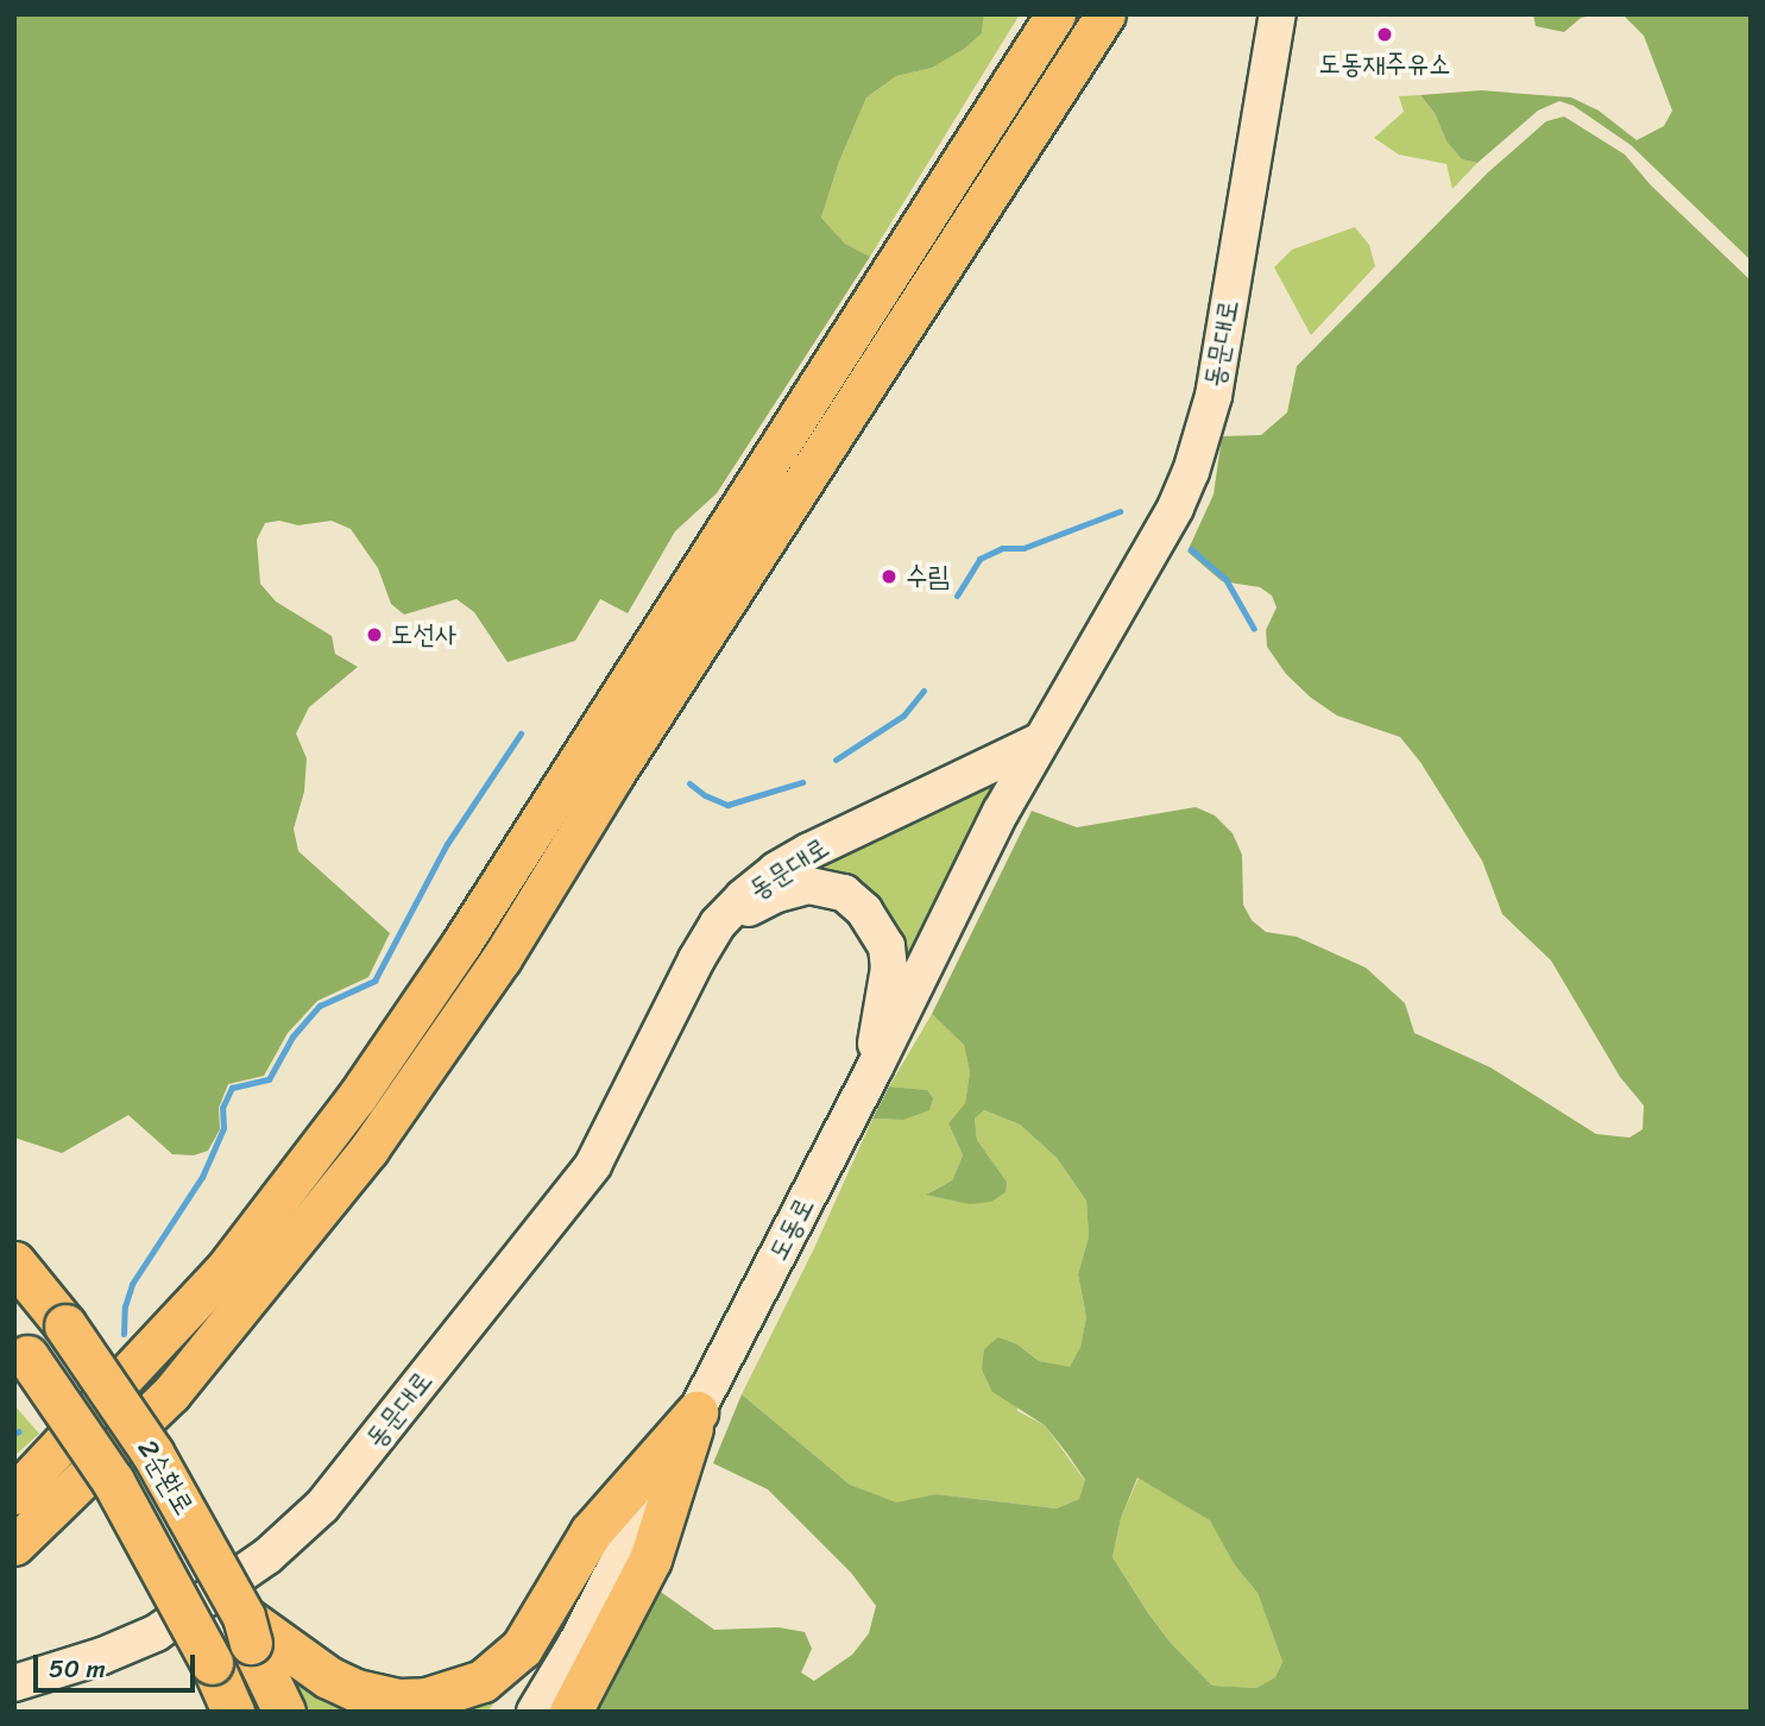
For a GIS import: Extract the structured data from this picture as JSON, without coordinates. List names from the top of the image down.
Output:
{
  "streets": {
    "highway": ["2순환로"],
    "main road": ["동문대로", "도동로"]
  },
  "crossings": [
    ["동문대로", "도동로"]
  ],
  "places": ["도동재주유소", "수림", "도선사"],
  "scale_bar": "50 m"
}
